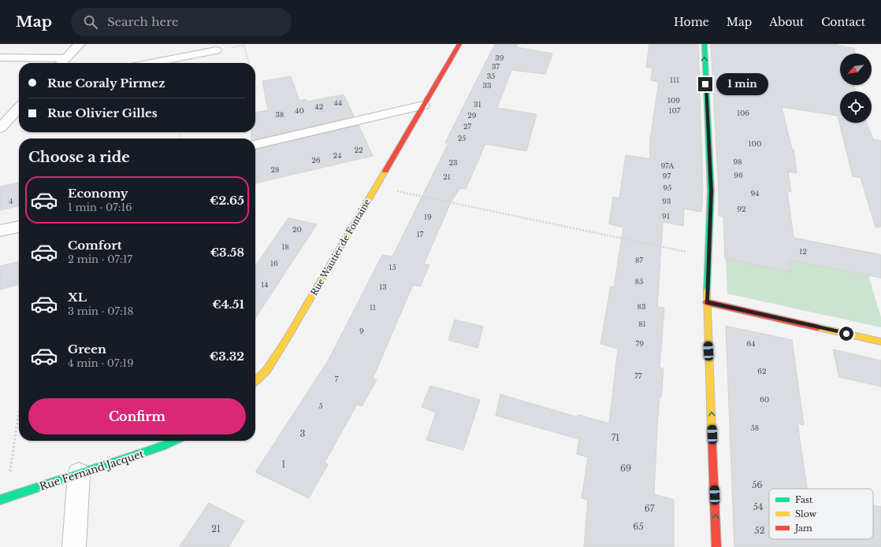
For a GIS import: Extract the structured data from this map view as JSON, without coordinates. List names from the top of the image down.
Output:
{
  "streets": {
    "street": ["Rue Wautier de Fontaine", "Rue Fernand Jacquet"]
  },
  "house_numbers": [
    "39",
    "37",
    "35",
    "111",
    "33",
    "109",
    "44",
    "31",
    "42",
    "40",
    "107",
    "106",
    "38",
    "29",
    "27",
    "25",
    "100",
    "22",
    "24",
    "26",
    "98",
    "23",
    "97A",
    "28",
    "96",
    "97",
    "21",
    "95",
    "94",
    "4",
    "93",
    "92",
    "91",
    "19",
    "20",
    "17",
    "18",
    "12",
    "87",
    "16",
    "15",
    "85",
    "14",
    "13",
    "83",
    "11",
    "81",
    "9",
    "79",
    "64",
    "62",
    "77",
    "7",
    "60",
    "5",
    "58",
    "3",
    "71",
    "1",
    "69",
    "56",
    "54",
    "67",
    "65",
    "21",
    "52"
  ],
  "legend": ["Fast", "Slow", "Jam"],
  "north": "bottom left",
  "page": {
    "header": "Map",
    "search": "Search here",
    "nav": [
      "Home",
      "Map",
      "About",
      "Contact"
    ],
    "banner": ["Rue Coraly Pirmez", "Rue Olivier Gilles"],
    "bubble": "1 min",
    "heading": "Choose a ride",
    "list": [
      {
        "name": "Economy",
        "note": "1 min · 07:16",
        "value": "€2.65"
      },
      {
        "name": "Comfort",
        "note": "2 min · 07:17",
        "value": "€3.58"
      },
      {
        "name": "XL",
        "note": "3 min · 07:18",
        "value": "€4.51"
      },
      {
        "name": "Green",
        "note": "4 min · 07:19",
        "value": "€3.32"
      }
    ],
    "buttons": "Confirm"
  }
}
